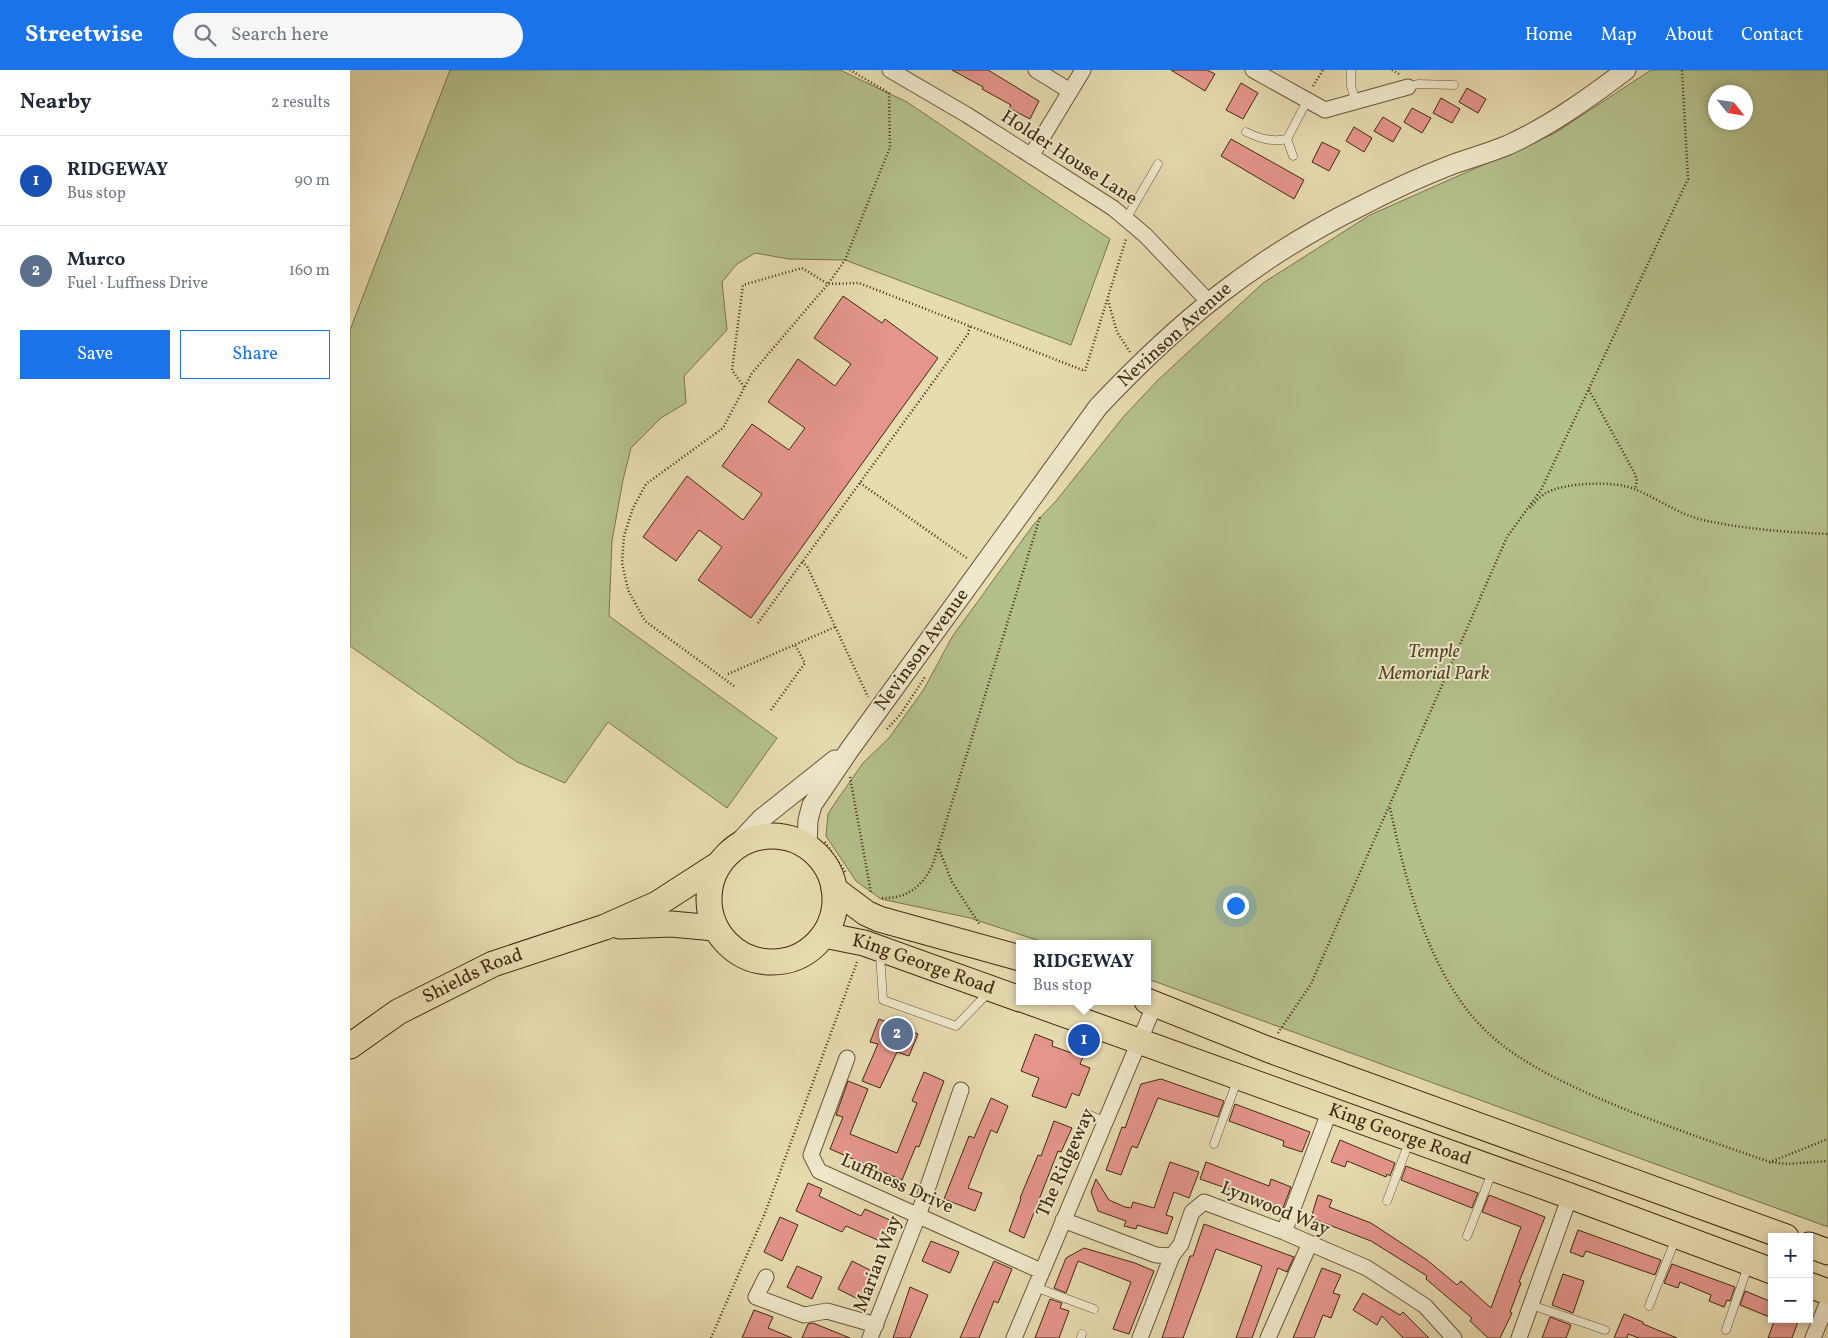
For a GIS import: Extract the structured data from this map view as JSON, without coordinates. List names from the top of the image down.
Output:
{
  "streets": {
    "highway": ["King George Road", "Shields Road"],
    "street": [
      "Holder House Lane",
      "Nevinson Avenue",
      "The Ridgeway",
      "Luffness Drive",
      "Lynwood Way",
      "Marian Way"
    ]
  },
  "crossings": [
    ["Holder House Lane", "Nevinson Avenue"],
    ["Nevinson Avenue", "King George Road"],
    ["Nevinson Avenue", "Shields Road"],
    ["King George Road", "Shields Road"],
    ["King George Road", "The Ridgeway"],
    ["The Ridgeway", "Luffness Drive"],
    ["Luffness Drive", "Marian Way"]
  ],
  "parks": ["Temple Memorial Park"],
  "north": "bottom right",
  "page": {
    "header": "Streetwise",
    "search": "Search here",
    "nav": [
      "Home",
      "Map",
      "About",
      "Contact"
    ],
    "heading": ["Nearby", "2 results"],
    "list": [
      {
        "mark": "1",
        "name": "RIDGEWAY",
        "note": "Bus stop",
        "value": "90 m"
      },
      {
        "mark": "2",
        "name": "Murco",
        "note": "Fuel · Luffness Drive",
        "value": "160 m"
      }
    ],
    "buttons": ["Save", "Share"],
    "popup": ["RIDGEWAY", "Bus stop"],
    "pins": ["2", "1"],
    "map_buttons": ["+", "−"]
  }
}
